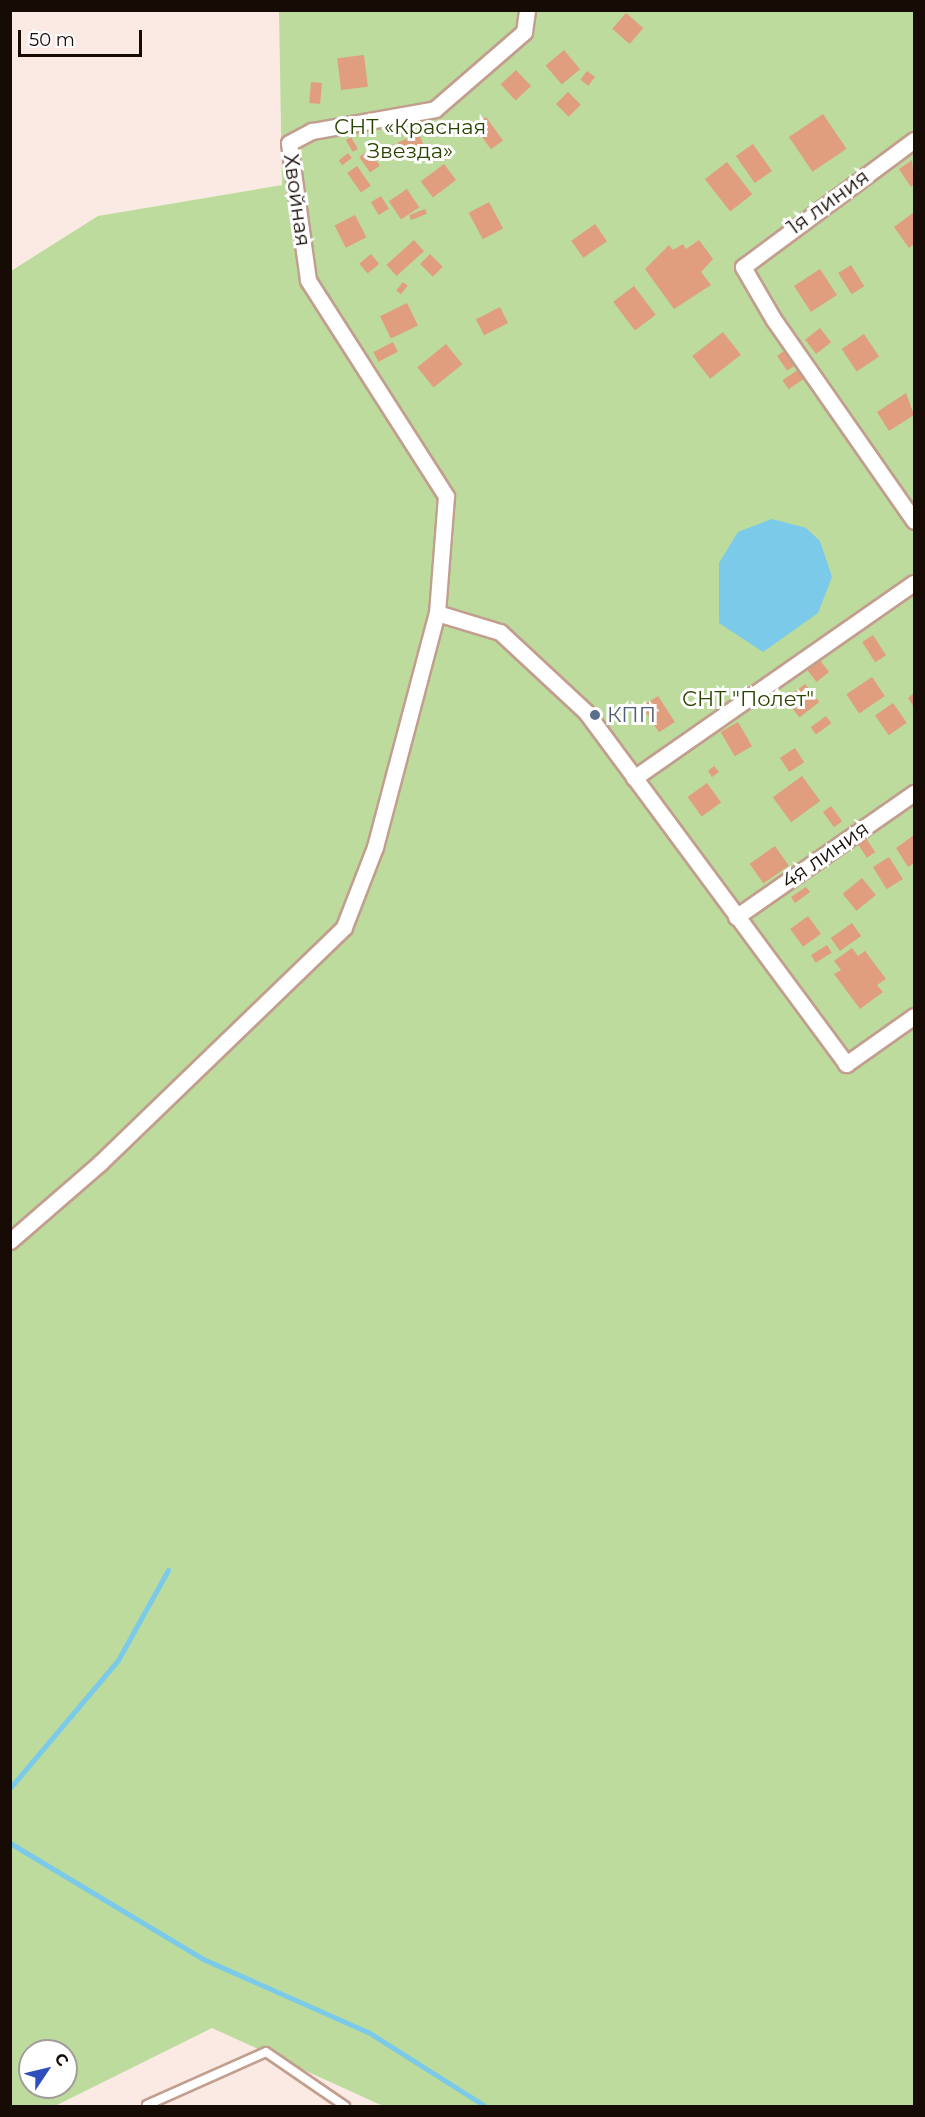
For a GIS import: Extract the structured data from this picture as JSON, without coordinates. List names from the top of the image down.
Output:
{
  "streets": {
    "street": ["Хвойная", "1я линия", "4я линия"]
  },
  "parks": ["СНТ «Красная Звезда»", "СНТ \"Полет\""],
  "places": ["КПП"],
  "scale_bar": "50 m",
  "north": "top right"
}
